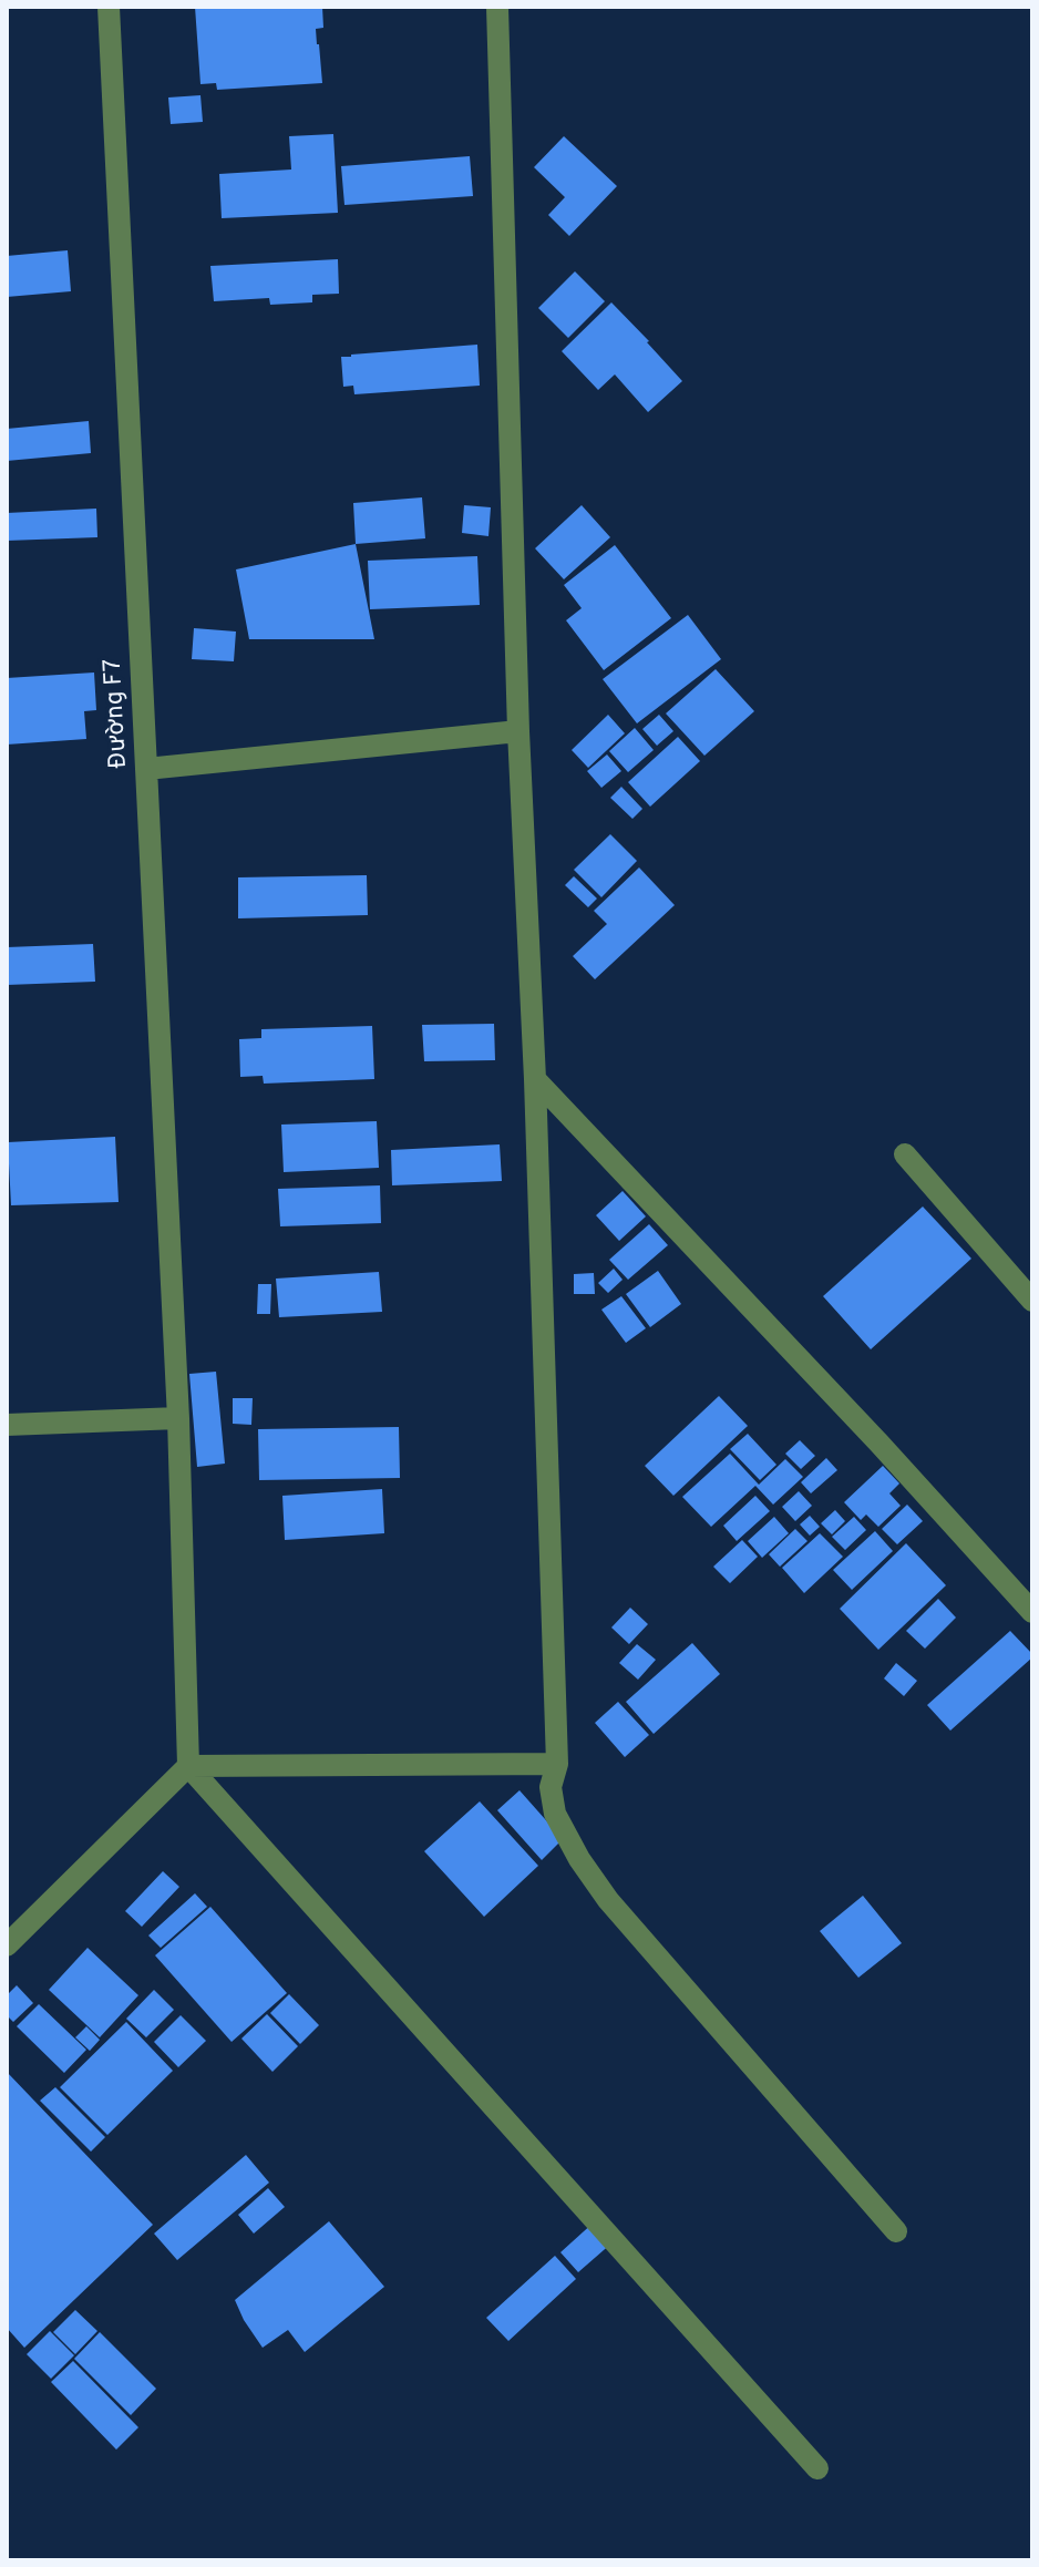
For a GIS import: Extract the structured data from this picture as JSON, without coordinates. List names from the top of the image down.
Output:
{
  "streets": {
    "street": ["Đường F7"]
  }
}
